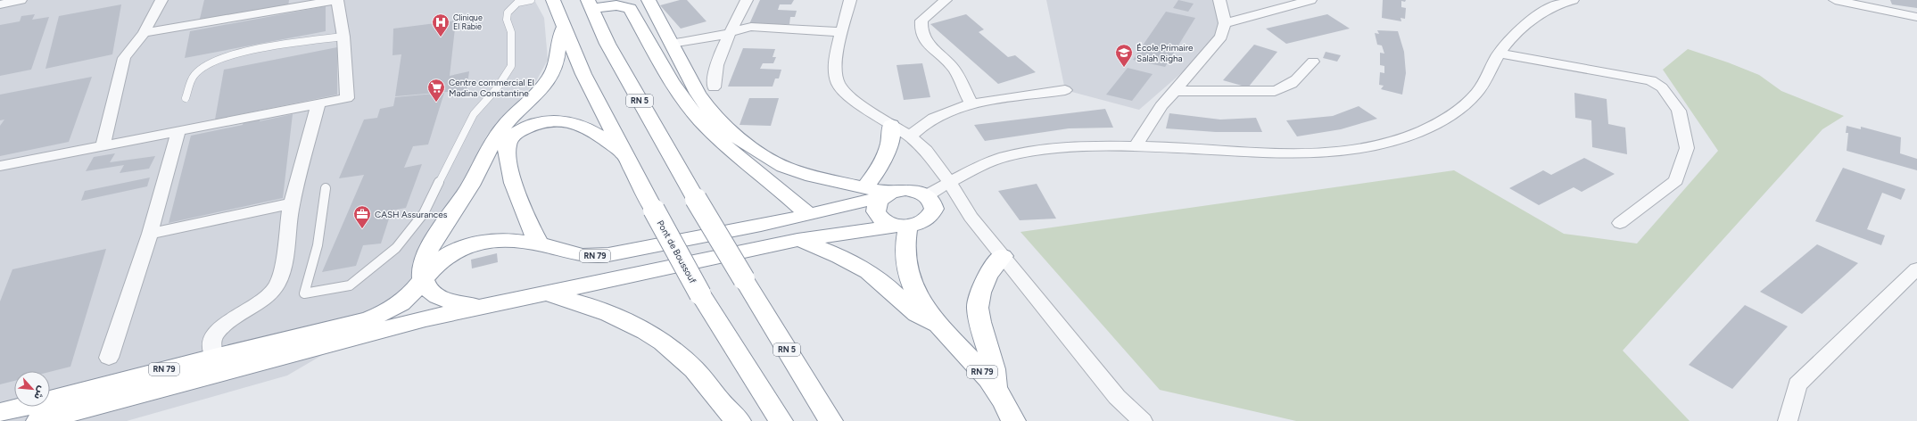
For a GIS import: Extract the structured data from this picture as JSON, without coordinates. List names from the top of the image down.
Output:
{
  "streets": {
    "highway": ["RN 5", "Pont de Boussouf", "RN 79"]
  },
  "places": {
    "hospital": ["Clinique El Rabie"],
    "school or university": ["École Primaire Salah Righa"],
    "supermarket": ["Centre commercial El Madina Constantine"],
    "office": ["CASH Assurances"]
  },
  "north": "bottom right"
}
